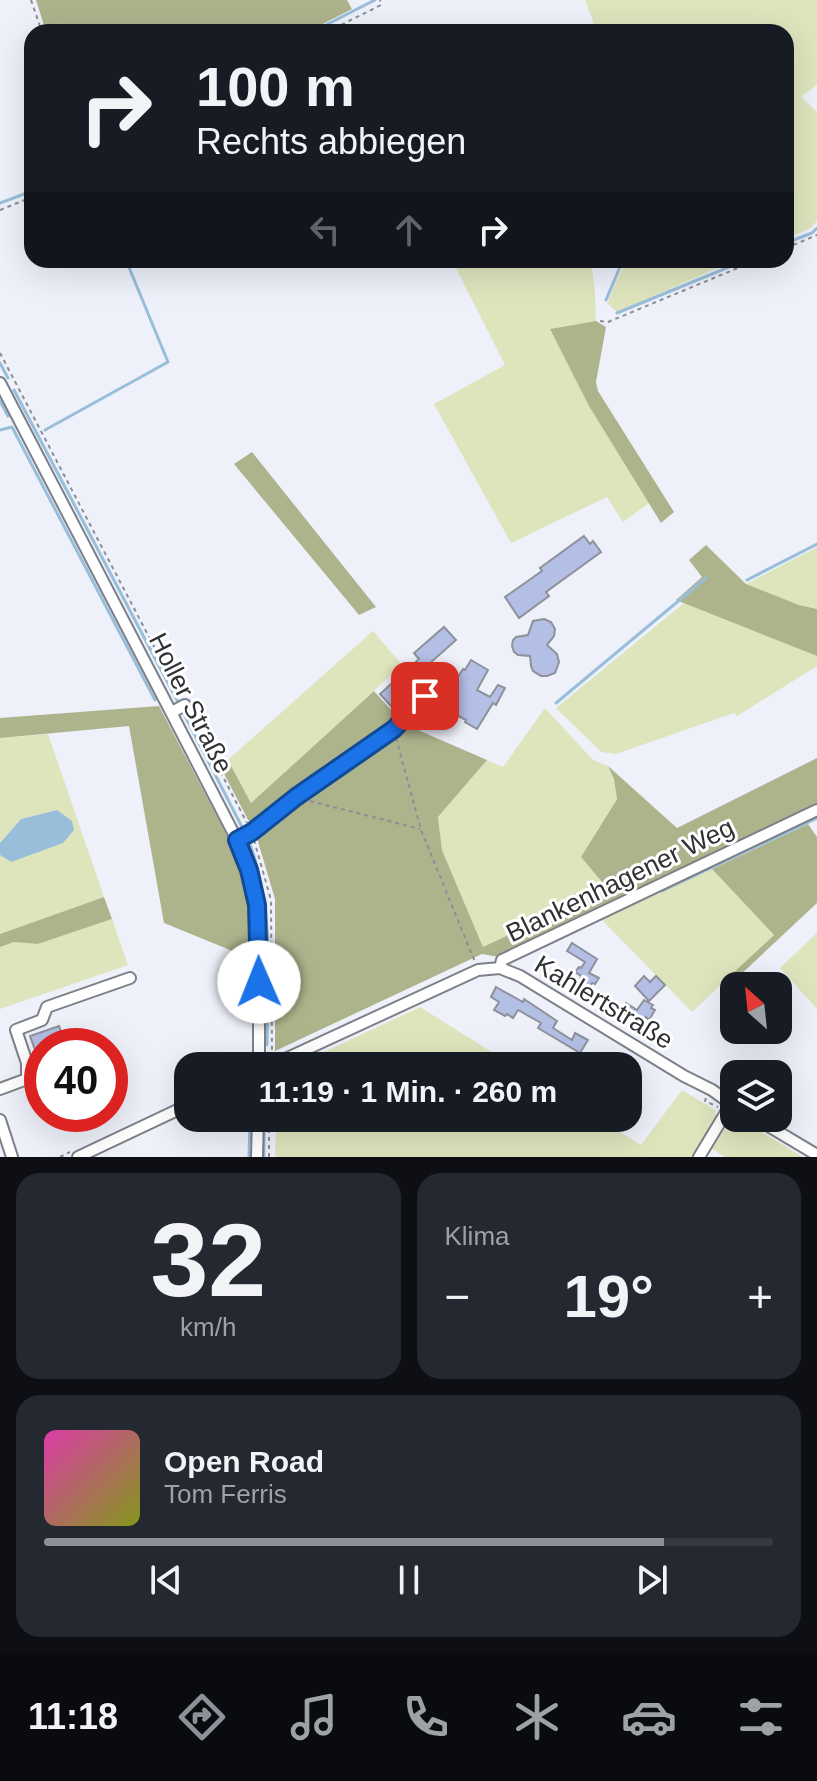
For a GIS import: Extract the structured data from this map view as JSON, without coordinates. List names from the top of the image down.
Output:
{
  "streets": {
    "street": ["Holler Straße", "Blankenhagener Weg", "Kahlertstraße"]
  },
  "crossings": [
    ["Blankenhagener Weg", "Kahlertstraße"]
  ],
  "north": "top left",
  "page": {
    "turn": ["100 m", "Rechts abbiegen"],
    "limit": "40",
    "trip": "11:19 · 1 Min. · 260 m",
    "tile": [
      ["32", "km/h"],
      "Klima"
    ],
    "heat": ["−", "19°", "+"],
    "song": ["Open Road", "Tom Ferris"],
    "tabs": "11:18"
  }
}
